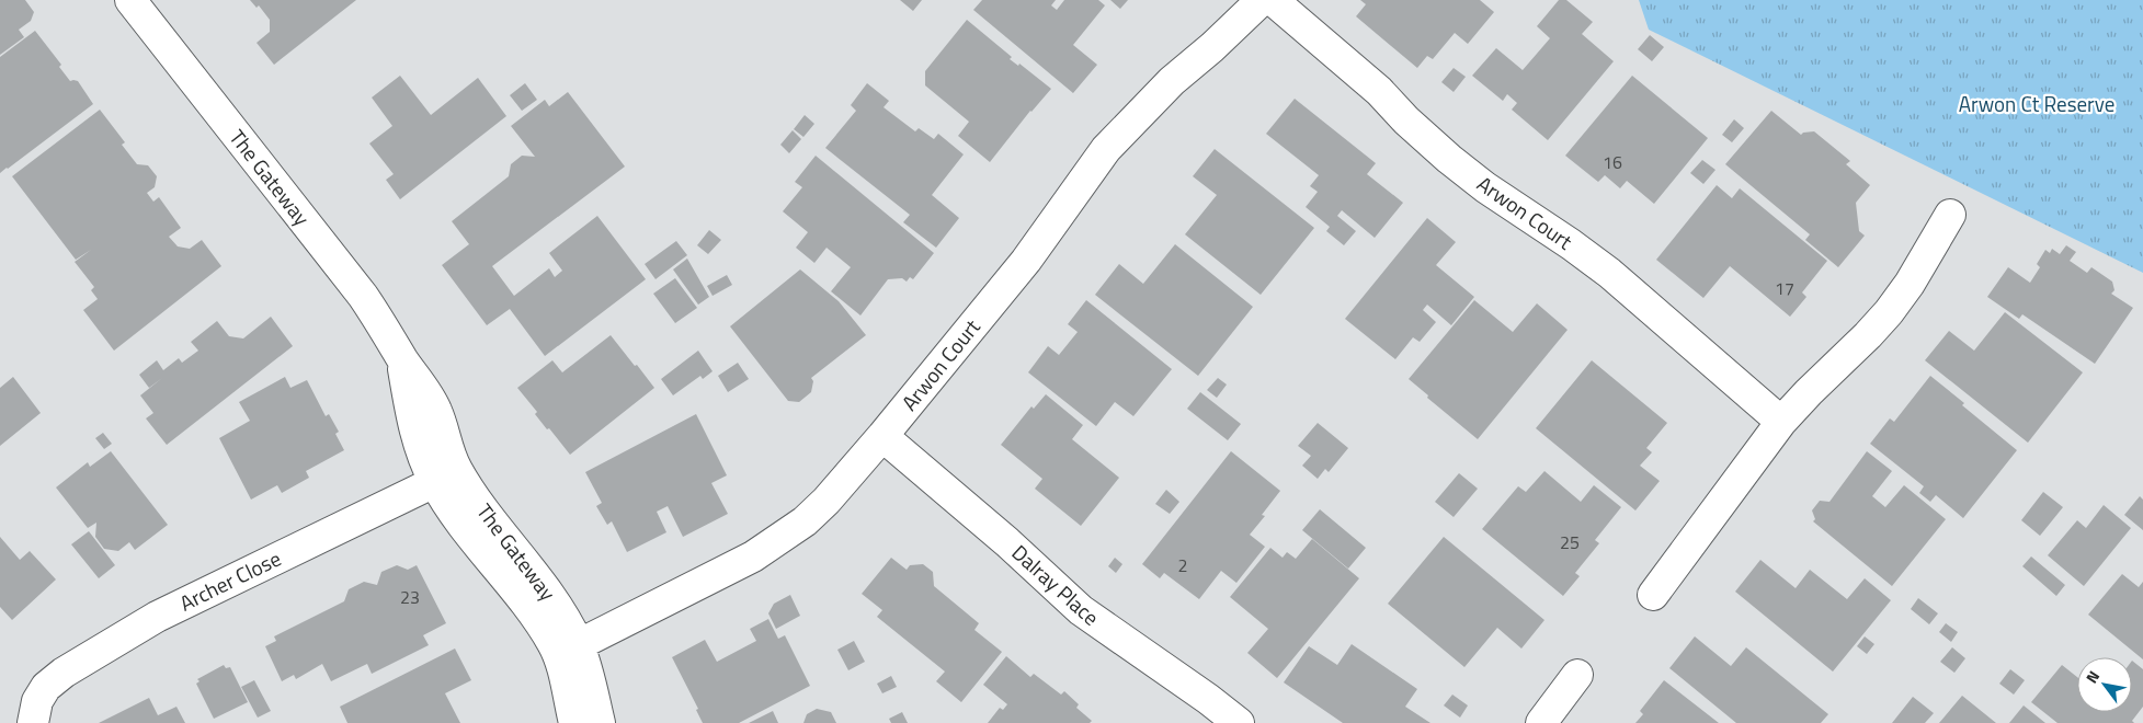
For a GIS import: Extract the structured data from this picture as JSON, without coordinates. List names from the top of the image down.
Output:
{
  "streets": {
    "street": [
      "The Gateway",
      "Arwon Court",
      "Archer Close",
      "Dalray Place"
    ]
  },
  "crossings": [
    ["The Gateway", "Arwon Court"],
    ["The Gateway", "Archer Close"],
    ["Arwon Court", "Dalray Place"]
  ],
  "parks": ["Arwon Ct Reserve"],
  "house_numbers": [
    "16",
    "17",
    "25",
    "2",
    "23"
  ],
  "north": "top left"
}
